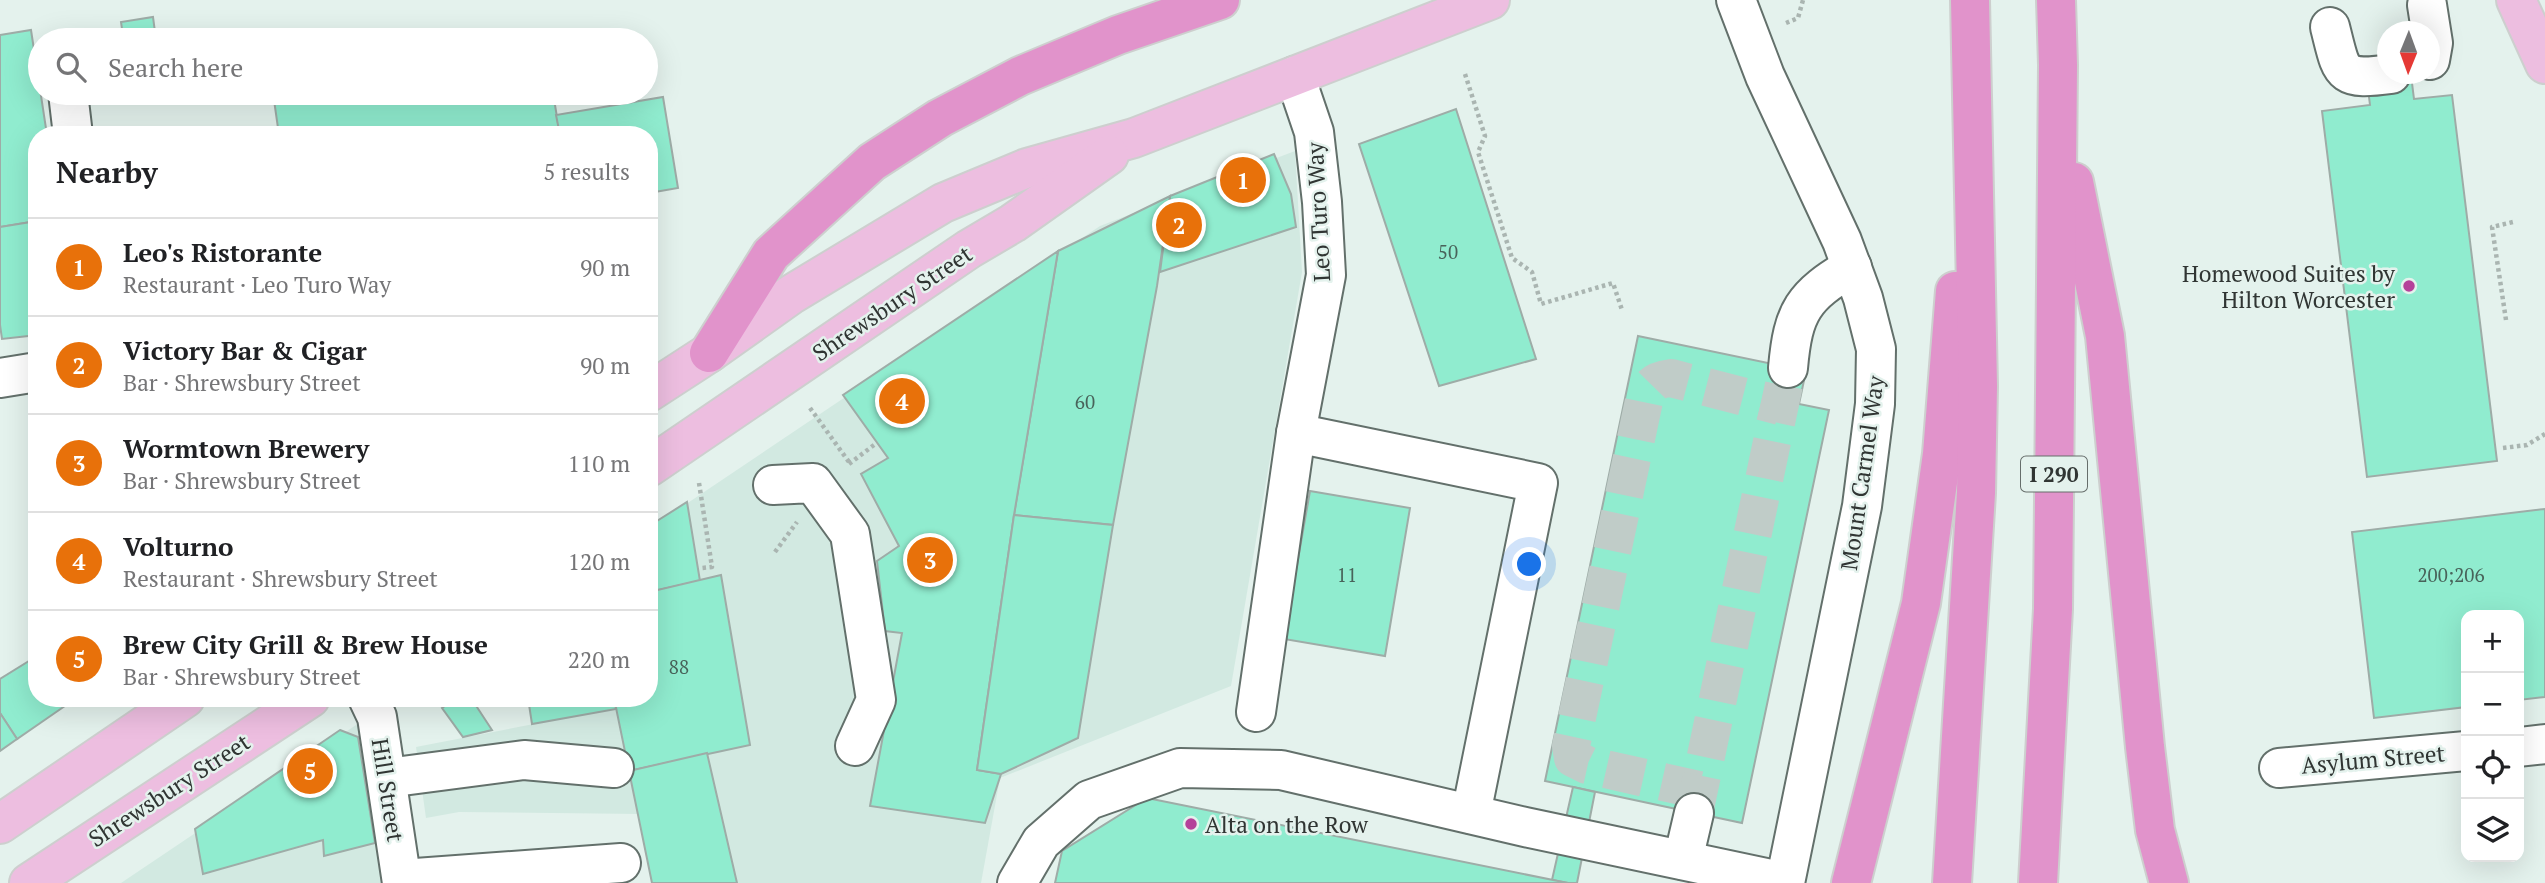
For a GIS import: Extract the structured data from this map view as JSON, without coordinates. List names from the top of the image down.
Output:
{
  "streets": {
    "highway": ["I 290"],
    "main road": ["Shrewsbury Street"],
    "street": [
      "Leo Turo Way",
      "Mount Carmel Way",
      "Asylum Street",
      "Hill Street"
    ]
  },
  "crossings": [
    ["Leo Turo Way", "Shrewsbury Street"]
  ],
  "places": ["Homewood Suites by Hilton Worcester", "Alta on the Row"],
  "house_numbers": [
    "50",
    "60",
    "11",
    "200;206",
    "88"
  ],
  "north": "bottom",
  "page": {
    "search": "Search here",
    "heading": ["Nearby", "5 results"],
    "pins": [
      "1",
      "2",
      "4",
      "3",
      "5"
    ],
    "list": [
      {
        "mark": "1",
        "name": "Leo's Ristorante",
        "note": "Restaurant · Leo Turo Way",
        "value": "90 m"
      },
      {
        "mark": "2",
        "name": "Victory Bar & Cigar",
        "note": "Bar · Shrewsbury Street",
        "value": "90 m"
      },
      {
        "mark": "3",
        "name": "Wormtown Brewery",
        "note": "Bar · Shrewsbury Street",
        "value": "110 m"
      },
      {
        "mark": "4",
        "name": "Volturno",
        "note": "Restaurant · Shrewsbury Street",
        "value": "120 m"
      },
      {
        "mark": "5",
        "name": "Brew City Grill & Brew House",
        "note": "Bar · Shrewsbury Street",
        "value": "220 m"
      }
    ],
    "map_buttons": ["+", "−"]
  }
}
